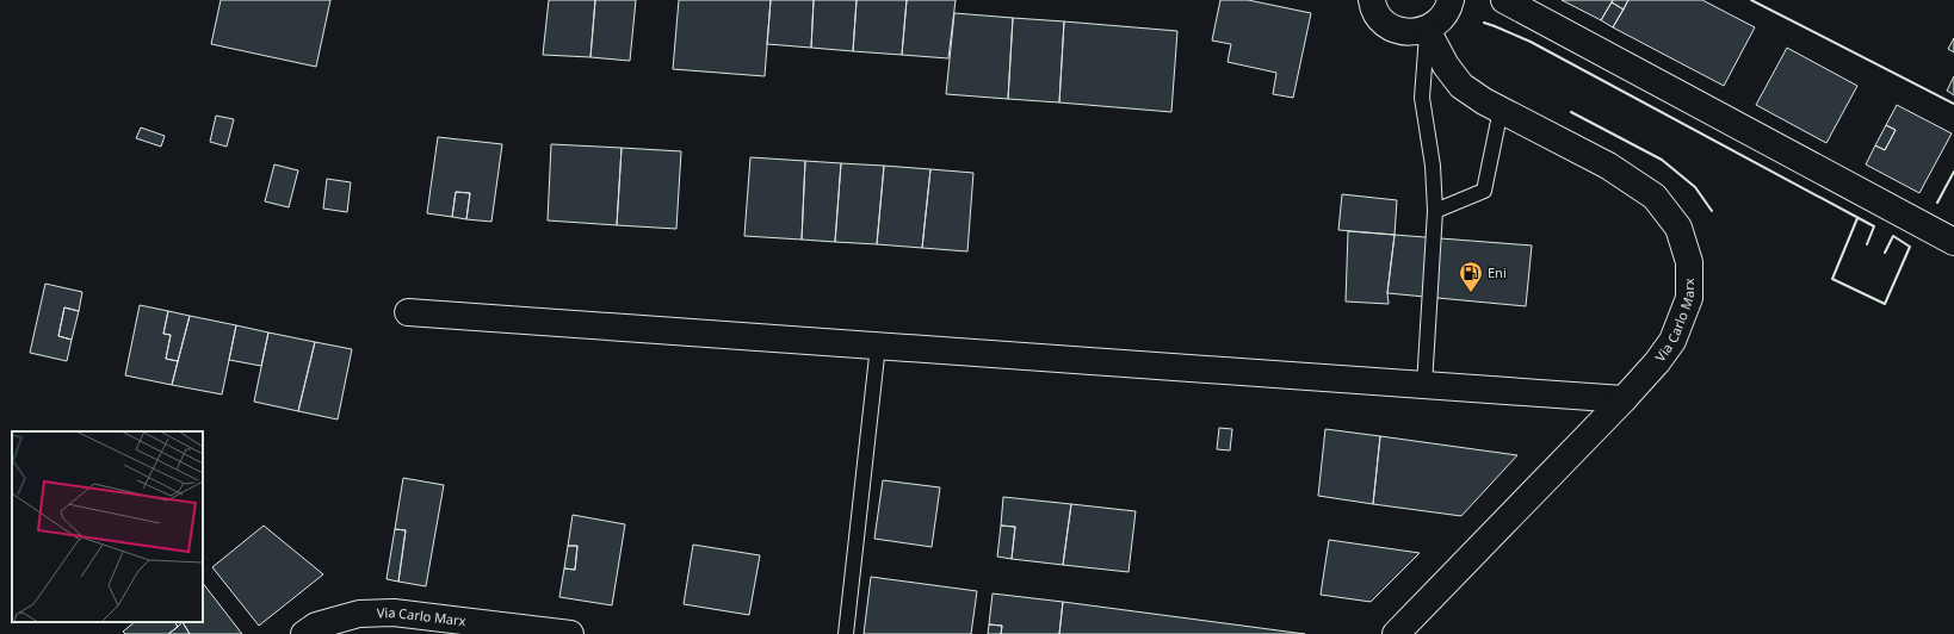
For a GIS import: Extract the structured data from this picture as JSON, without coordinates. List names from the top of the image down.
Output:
{
  "streets": {
    "street": ["Via Carlo Marx"]
  },
  "places": {
    "fuel station": ["Eni"]
  }
}
